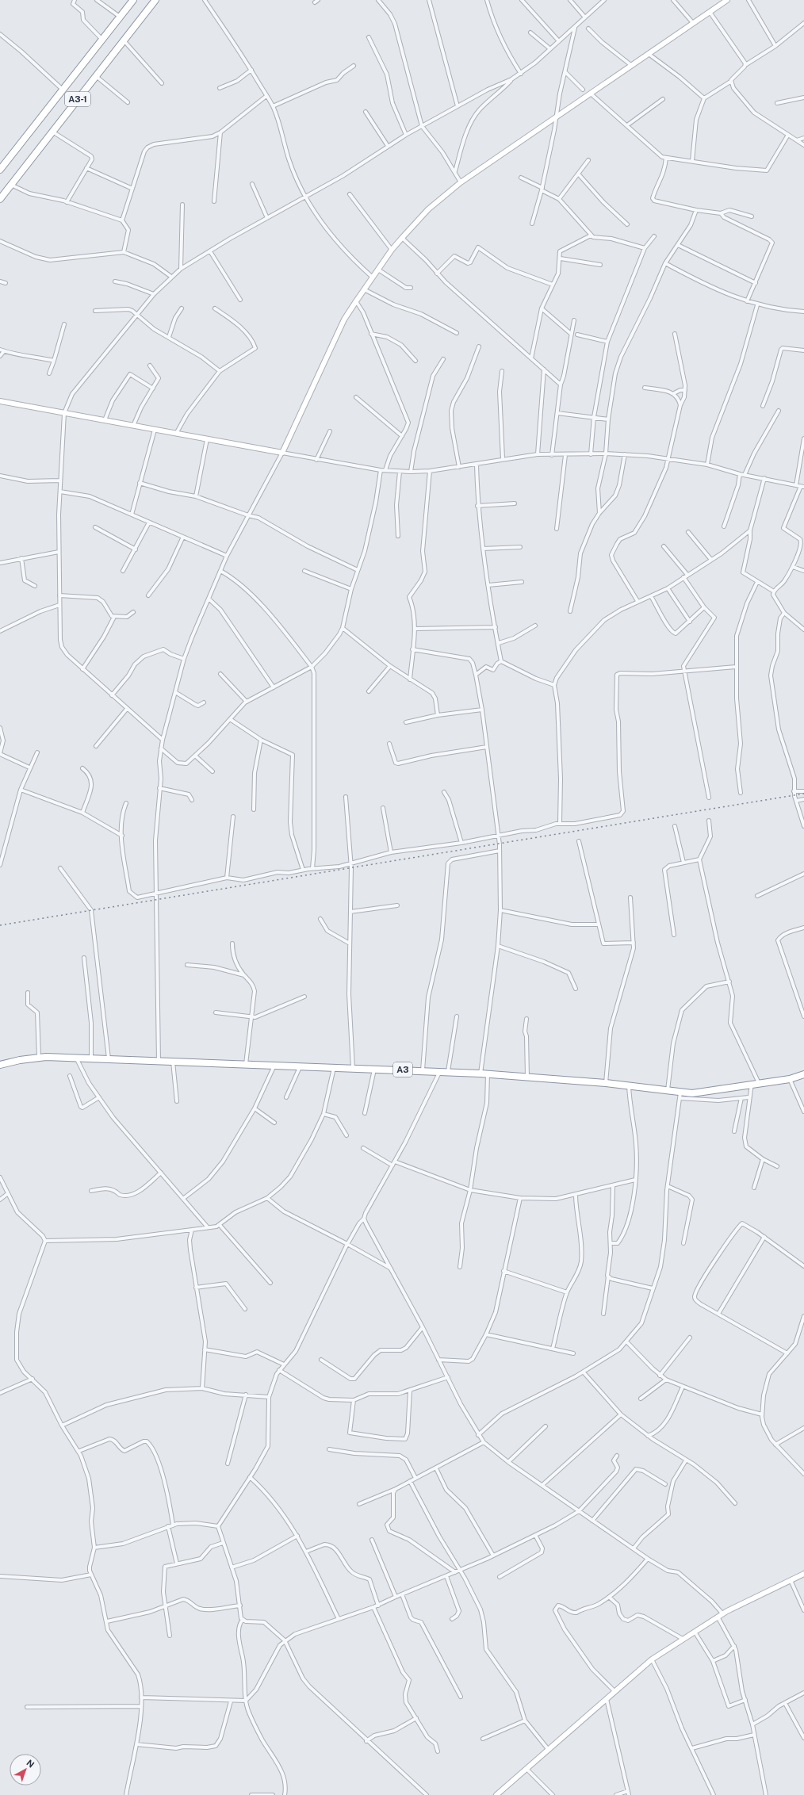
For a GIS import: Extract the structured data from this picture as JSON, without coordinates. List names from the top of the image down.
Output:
{
  "streets": {
    "highway": ["A3-1", "A3"]
  },
  "north": "top right"
}
